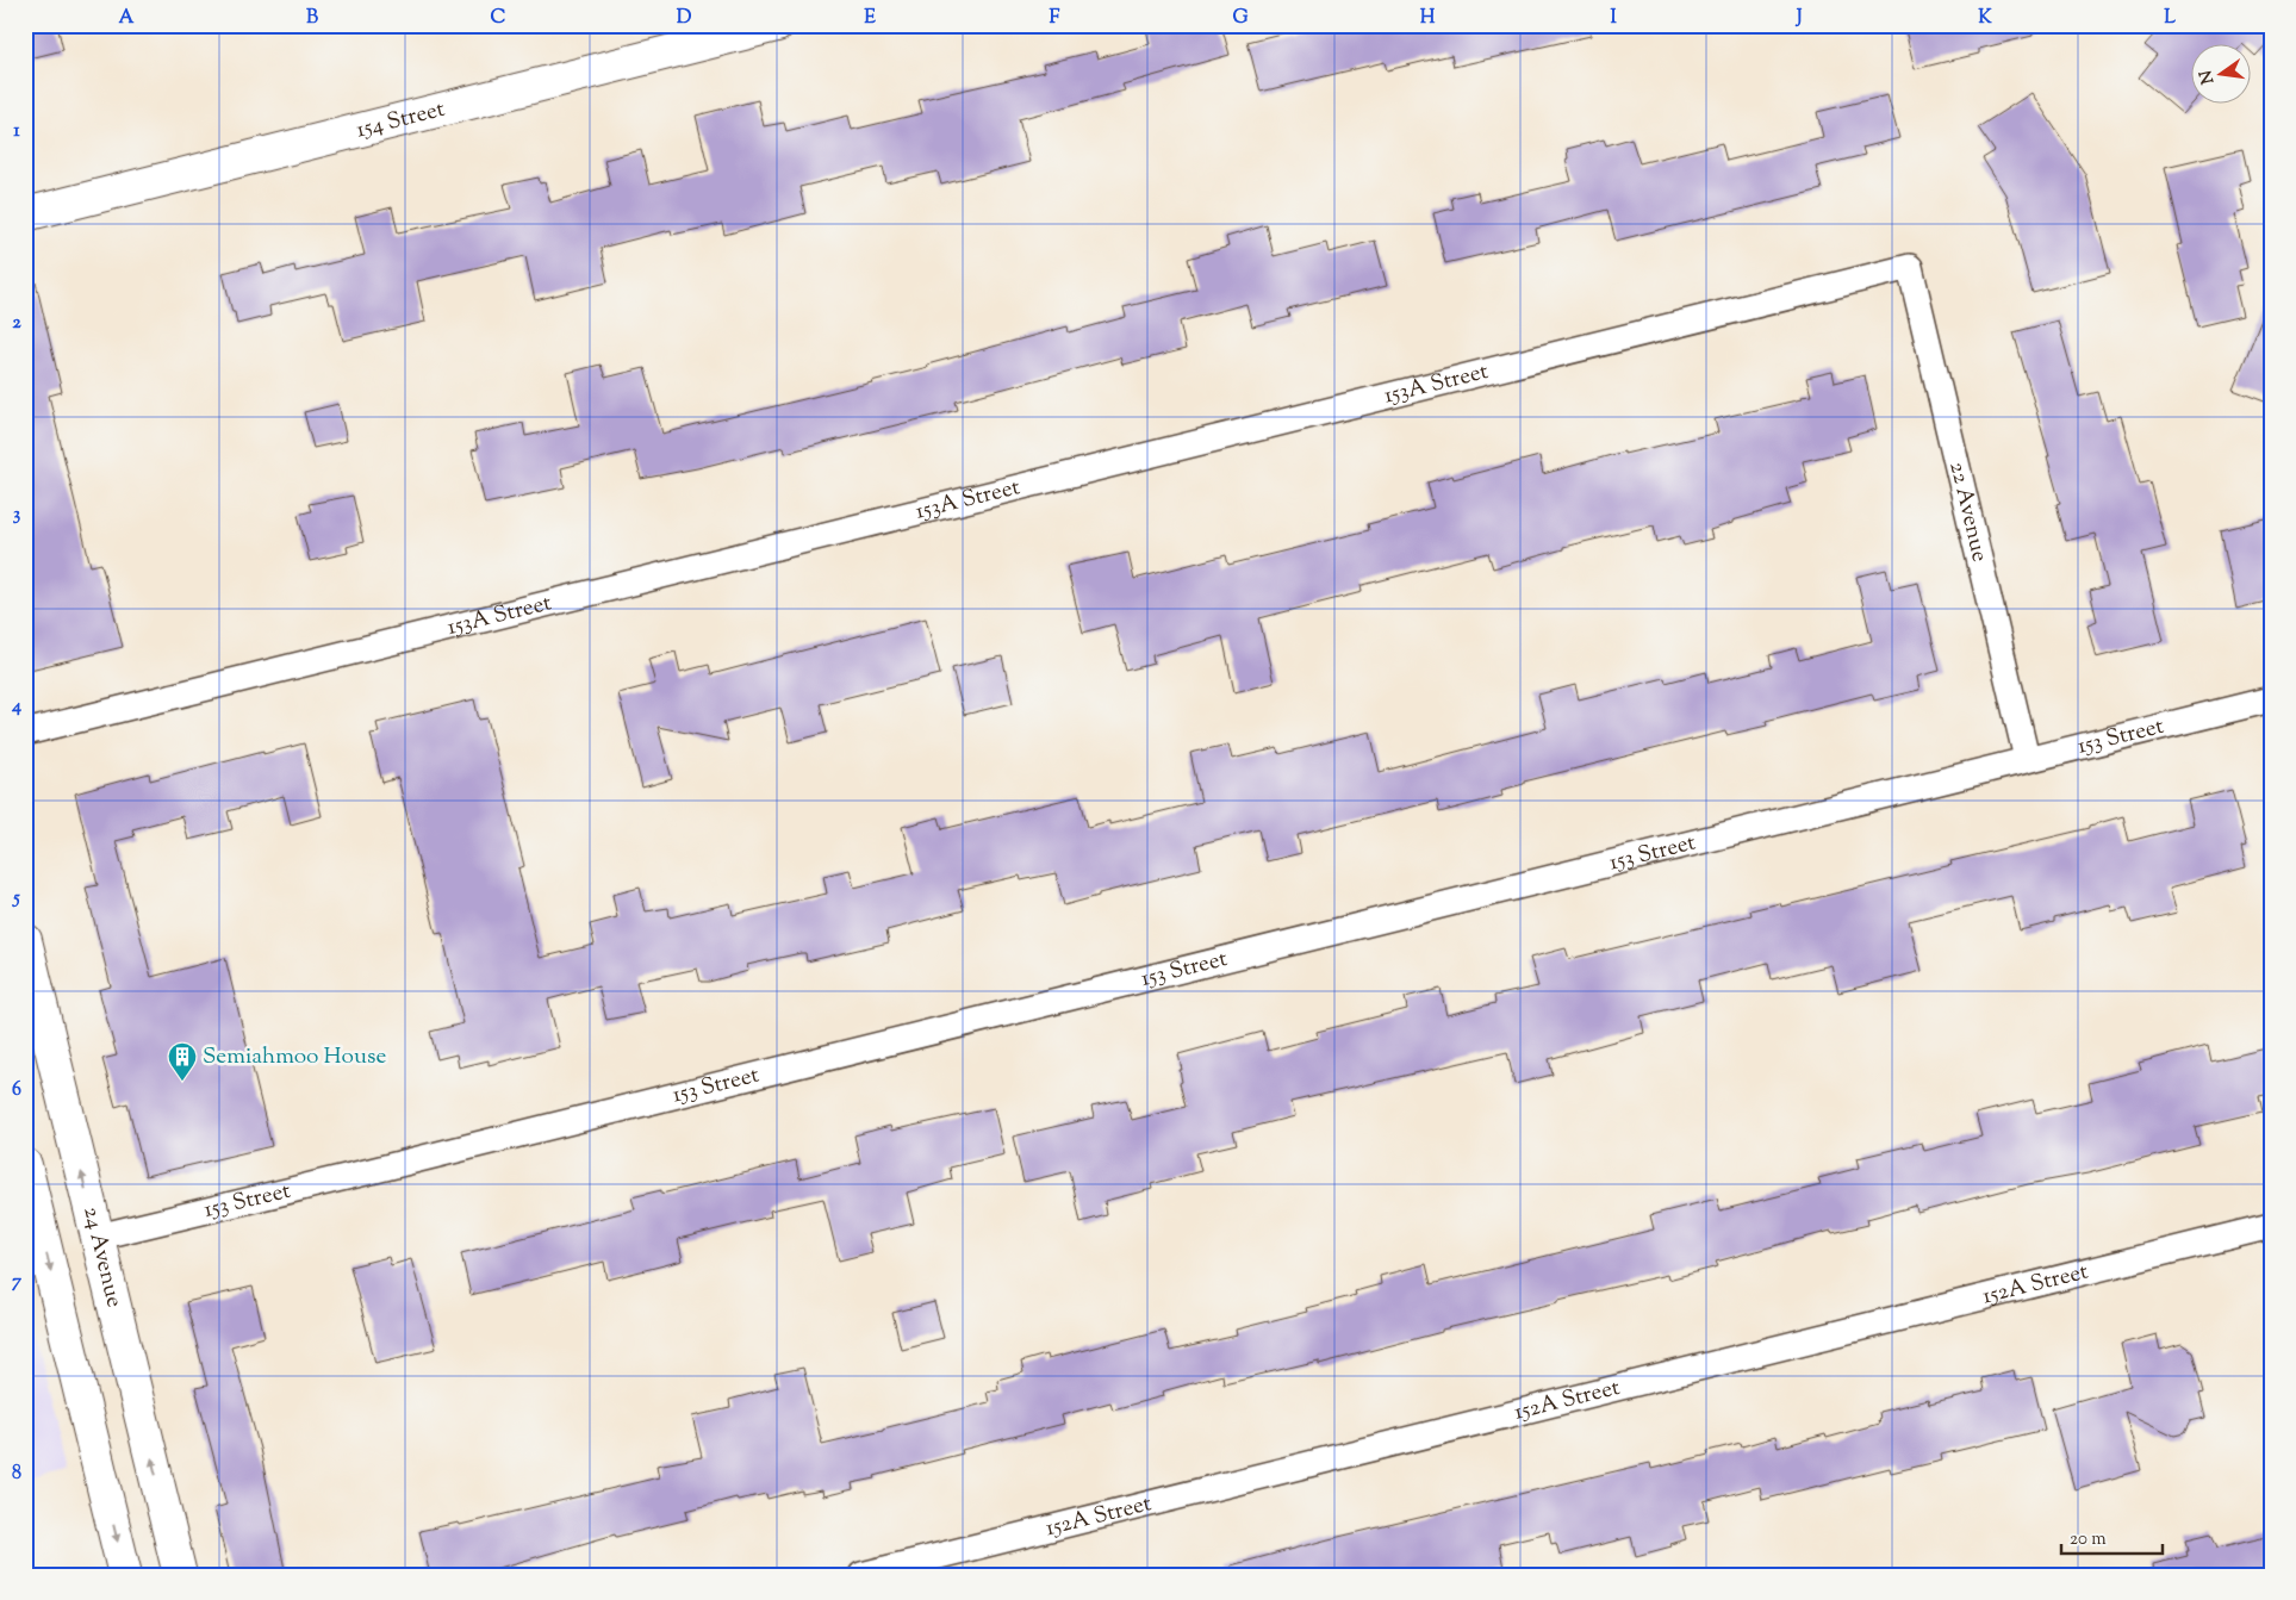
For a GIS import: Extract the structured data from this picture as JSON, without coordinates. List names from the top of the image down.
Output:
{
  "streets": {
    "main road": ["154 Street", "24 Avenue"],
    "street": [
      "153A Street",
      "22 Avenue",
      "153 Street",
      "152A Street"
    ]
  },
  "crossings": [
    ["153A Street", "22 Avenue"],
    ["22 Avenue", "153 Street"],
    ["153 Street", "24 Avenue"]
  ],
  "places": {
    "building": ["Semiahmoo House"]
  },
  "scale_bar": "20 m",
  "north": "left",
  "grid": {
    "columns": [
      "A",
      "B",
      "C",
      "D",
      "E",
      "F",
      "G",
      "H",
      "I",
      "J",
      "K",
      "L"
    ],
    "rows": [
      "1",
      "2",
      "3",
      "4",
      "5",
      "6",
      "7",
      "8"
    ]
  }
}
